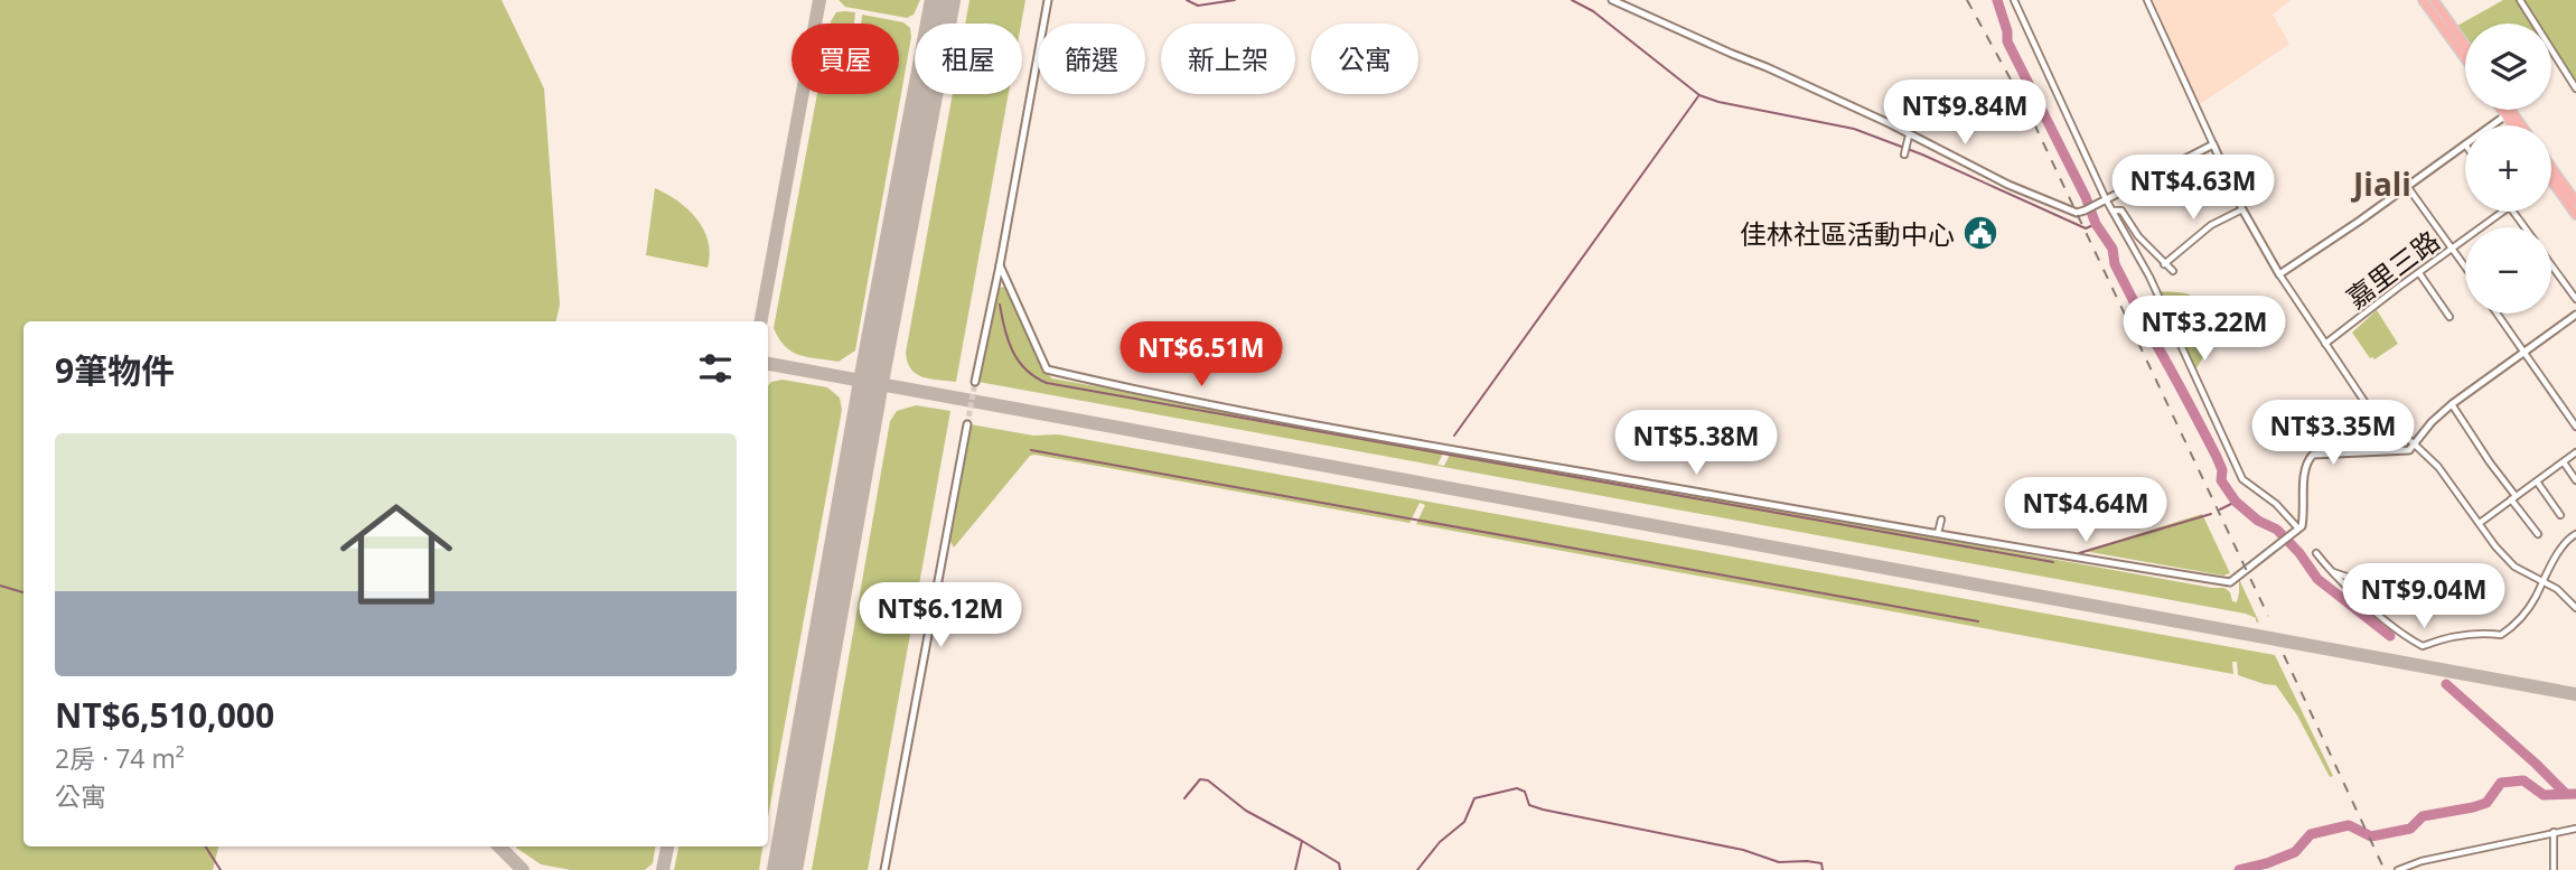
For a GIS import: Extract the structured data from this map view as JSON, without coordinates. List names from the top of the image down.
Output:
{
  "streets": {
    "street": ["嘉里三路"]
  },
  "districts": ["Jiali"],
  "places": {
    "public building": ["佳林社區活動中心"]
  },
  "page": {
    "map_buttons": ["+", "−"],
    "chip": [
      "買屋",
      "租屋",
      "篩選",
      "新上架",
      "公寓"
    ],
    "price": [
      "NT$9.84M",
      "NT$4.63M",
      "NT$3.22M",
      "NT$6.51M",
      "NT$3.35M",
      "NT$5.38M",
      "NT$4.64M",
      "NT$9.04M",
      "NT$6.12M"
    ],
    "heading": "9筆物件",
    "list": [
      {
        "name": "NT$6,510,000",
        "note": "2房 · 74 m² · 公寓"
      }
    ]
  }
}
